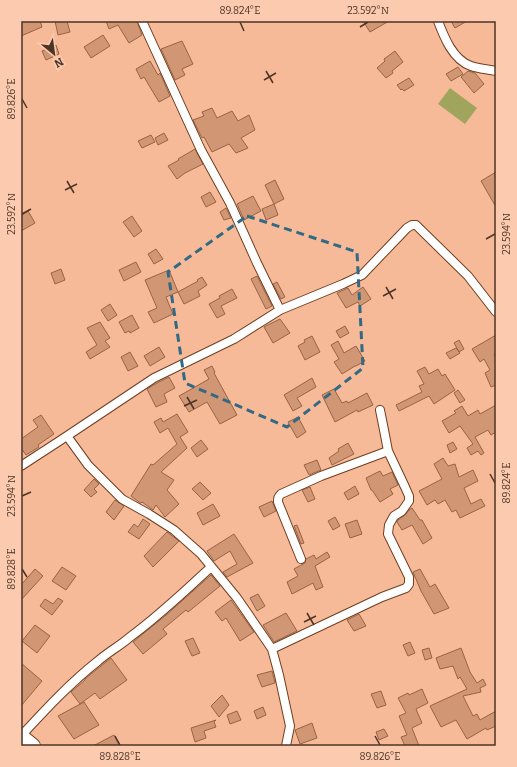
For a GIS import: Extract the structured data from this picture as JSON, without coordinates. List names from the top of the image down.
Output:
{
  "north": "bottom right",
  "coordinates": [
    "89.824°E",
    "23.592°N",
    "89.826°E",
    "23.594°N",
    "89.828°E"
  ]
}
